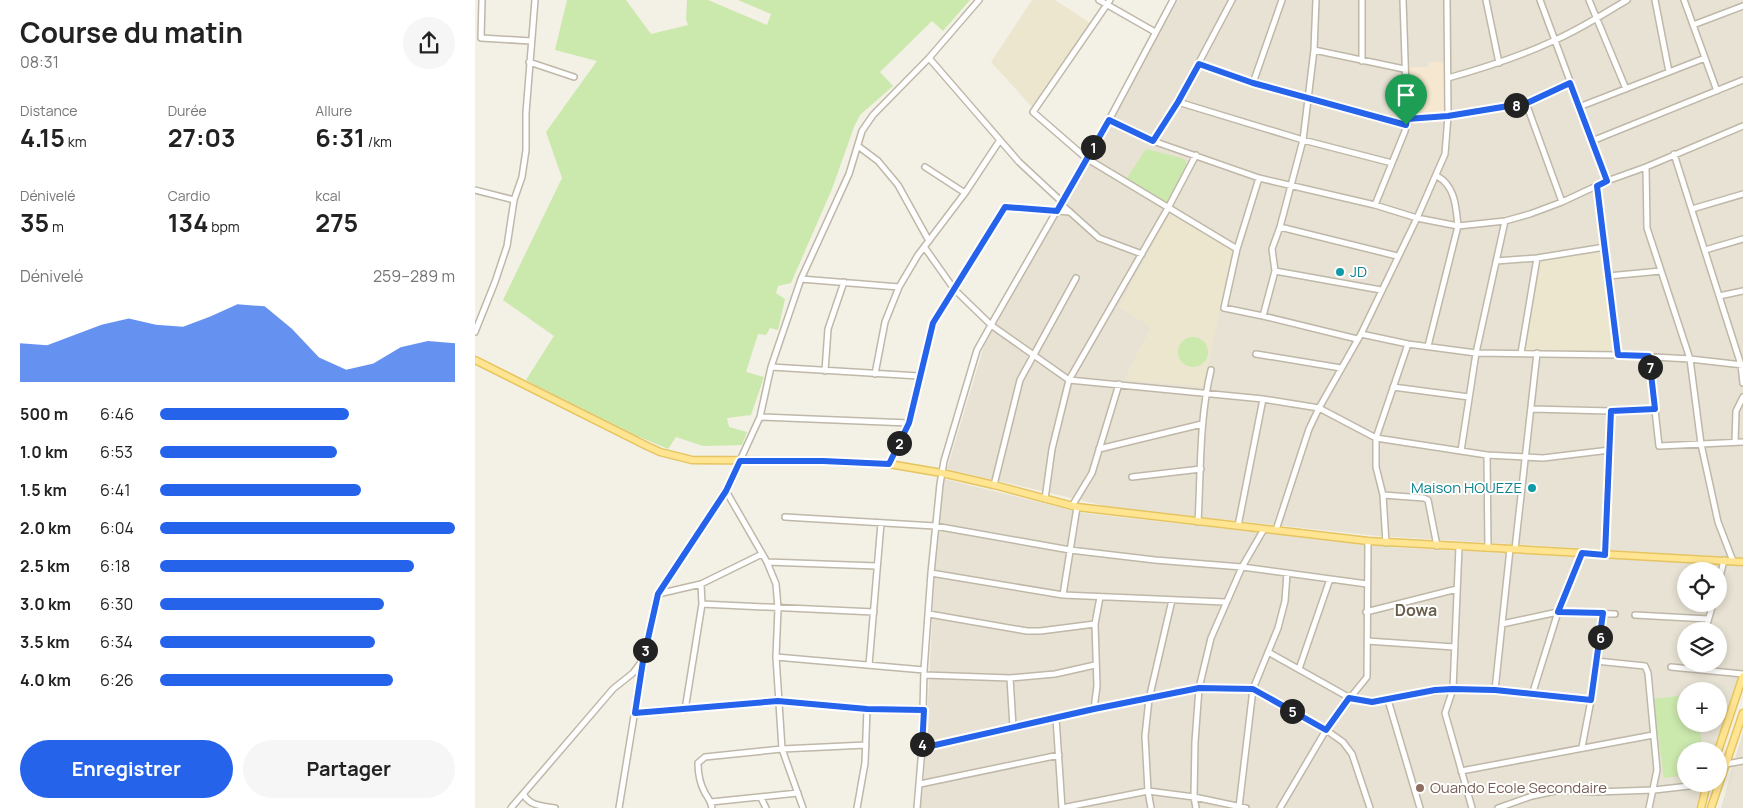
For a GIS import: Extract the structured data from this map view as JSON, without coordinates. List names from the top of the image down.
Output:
{
  "districts": ["Dowa"],
  "places": ["JD", "Maison HOUEZE", "Ouando Ecole Secondaire"],
  "page": {
    "heading": ["Course du matin", "08:31"],
    "stats": [
      ["Distance", "4.15 km"],
      ["Durée", "27:03"],
      ["Allure", "6:31 /km"],
      ["Dénivelé", "35 m"],
      ["Cardio", "134 bpm"],
      ["kcal", "275"]
    ],
    "pins": [
      "8",
      "1",
      "7",
      "2",
      "6",
      "3",
      "5",
      "4"
    ],
    "chart": ["Dénivelé", "259–289 m"],
    "list": [
      {
        "name": "500 m",
        "note": "6:46"
      },
      {
        "name": "1.0 km",
        "note": "6:53"
      },
      {
        "name": "1.5 km",
        "note": "6:41"
      },
      {
        "name": "2.0 km",
        "note": "6:04"
      },
      {
        "name": "2.5 km",
        "note": "6:18"
      },
      {
        "name": "3.0 km",
        "note": "6:30"
      },
      {
        "name": "3.5 km",
        "note": "6:34"
      },
      {
        "name": "4.0 km",
        "note": "6:26"
      }
    ],
    "map_buttons": ["+", "−"],
    "buttons": ["Enregistrer", "Partager"]
  }
}
